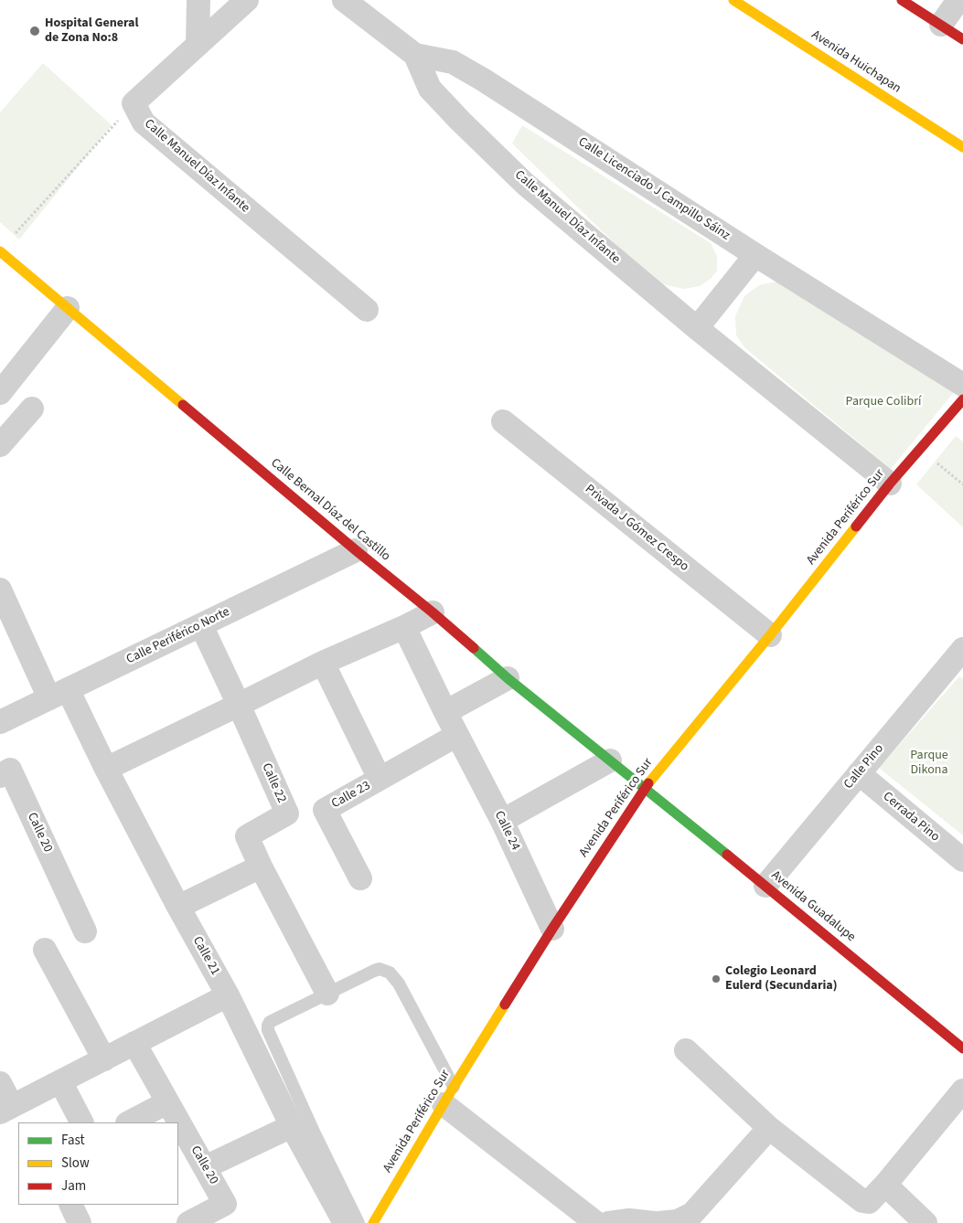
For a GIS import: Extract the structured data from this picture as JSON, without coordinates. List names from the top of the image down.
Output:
{
  "streets": {
    "street": [
      "Avenida Huichapan",
      "Calle Manuel Díaz Infante",
      "Calle Licenciado J Campillo Sáinz",
      "Calle Bernal Díaz del Castillo",
      "Avenida Periférico Sur",
      "Privada J Gómez Crespo",
      "Calle Periférico Norte",
      "Calle Pino",
      "Calle 22",
      "Calle 23",
      "Cerrada Pino",
      "Calle 24",
      "Calle 20",
      "Avenida Guadalupe",
      "Calle 21"
    ]
  },
  "crossings": [
    ["Calle Manuel Díaz Infante", "Calle Licenciado J Campillo Sáinz"],
    ["Calle Manuel Díaz Infante", "Avenida Periférico Sur"],
    ["Calle Bernal Díaz del Castillo", "Avenida Periférico Sur"],
    ["Calle Bernal Díaz del Castillo", "Calle Periférico Norte"],
    ["Calle Bernal Díaz del Castillo", "Avenida Guadalupe"],
    ["Avenida Periférico Sur", "Privada J Gómez Crespo"],
    ["Avenida Periférico Sur", "Calle 24"],
    ["Avenida Periférico Sur", "Avenida Guadalupe"],
    ["Calle Periférico Norte", "Calle 22"],
    ["Calle Periférico Norte", "Calle 21"],
    ["Calle Pino", "Cerrada Pino"],
    ["Calle Pino", "Avenida Guadalupe"]
  ],
  "parks": ["Parque Colibrí", "Parque Dikona"],
  "places": ["Hospital General de Zona No:8", "Colegio Leonard Eulerd (Secundaria)"],
  "legend": ["Fast", "Slow", "Jam"]
}
